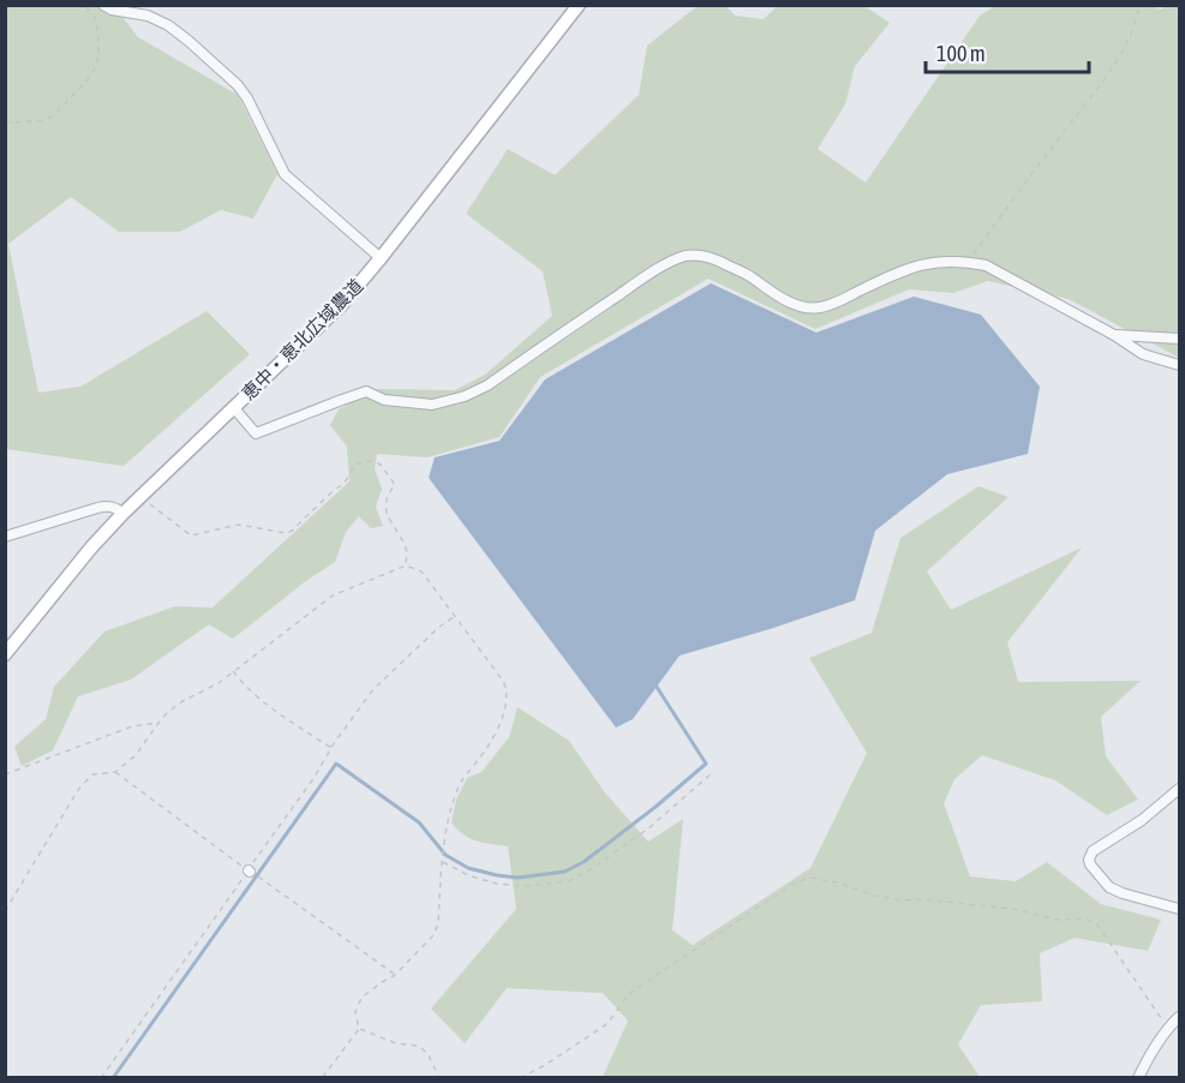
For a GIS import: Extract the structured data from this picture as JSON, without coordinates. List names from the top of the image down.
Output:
{
  "streets": {
    "street": ["恵中・恵北広域農道"]
  },
  "scale_bar": "100 m"
}
